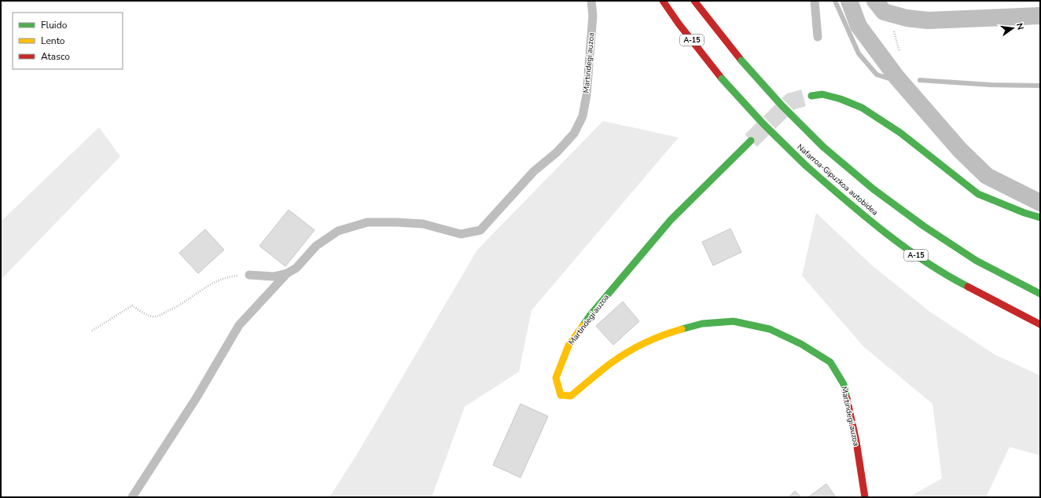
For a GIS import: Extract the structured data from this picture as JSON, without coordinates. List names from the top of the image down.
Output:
{
  "streets": {
    "main road": ["A-15", "Martindegi auzoa", "Nafarroa-Gipuzkoa autobidea"]
  },
  "legend": ["Fluido", "Lento", "Atasco"],
  "north": "right"
}
